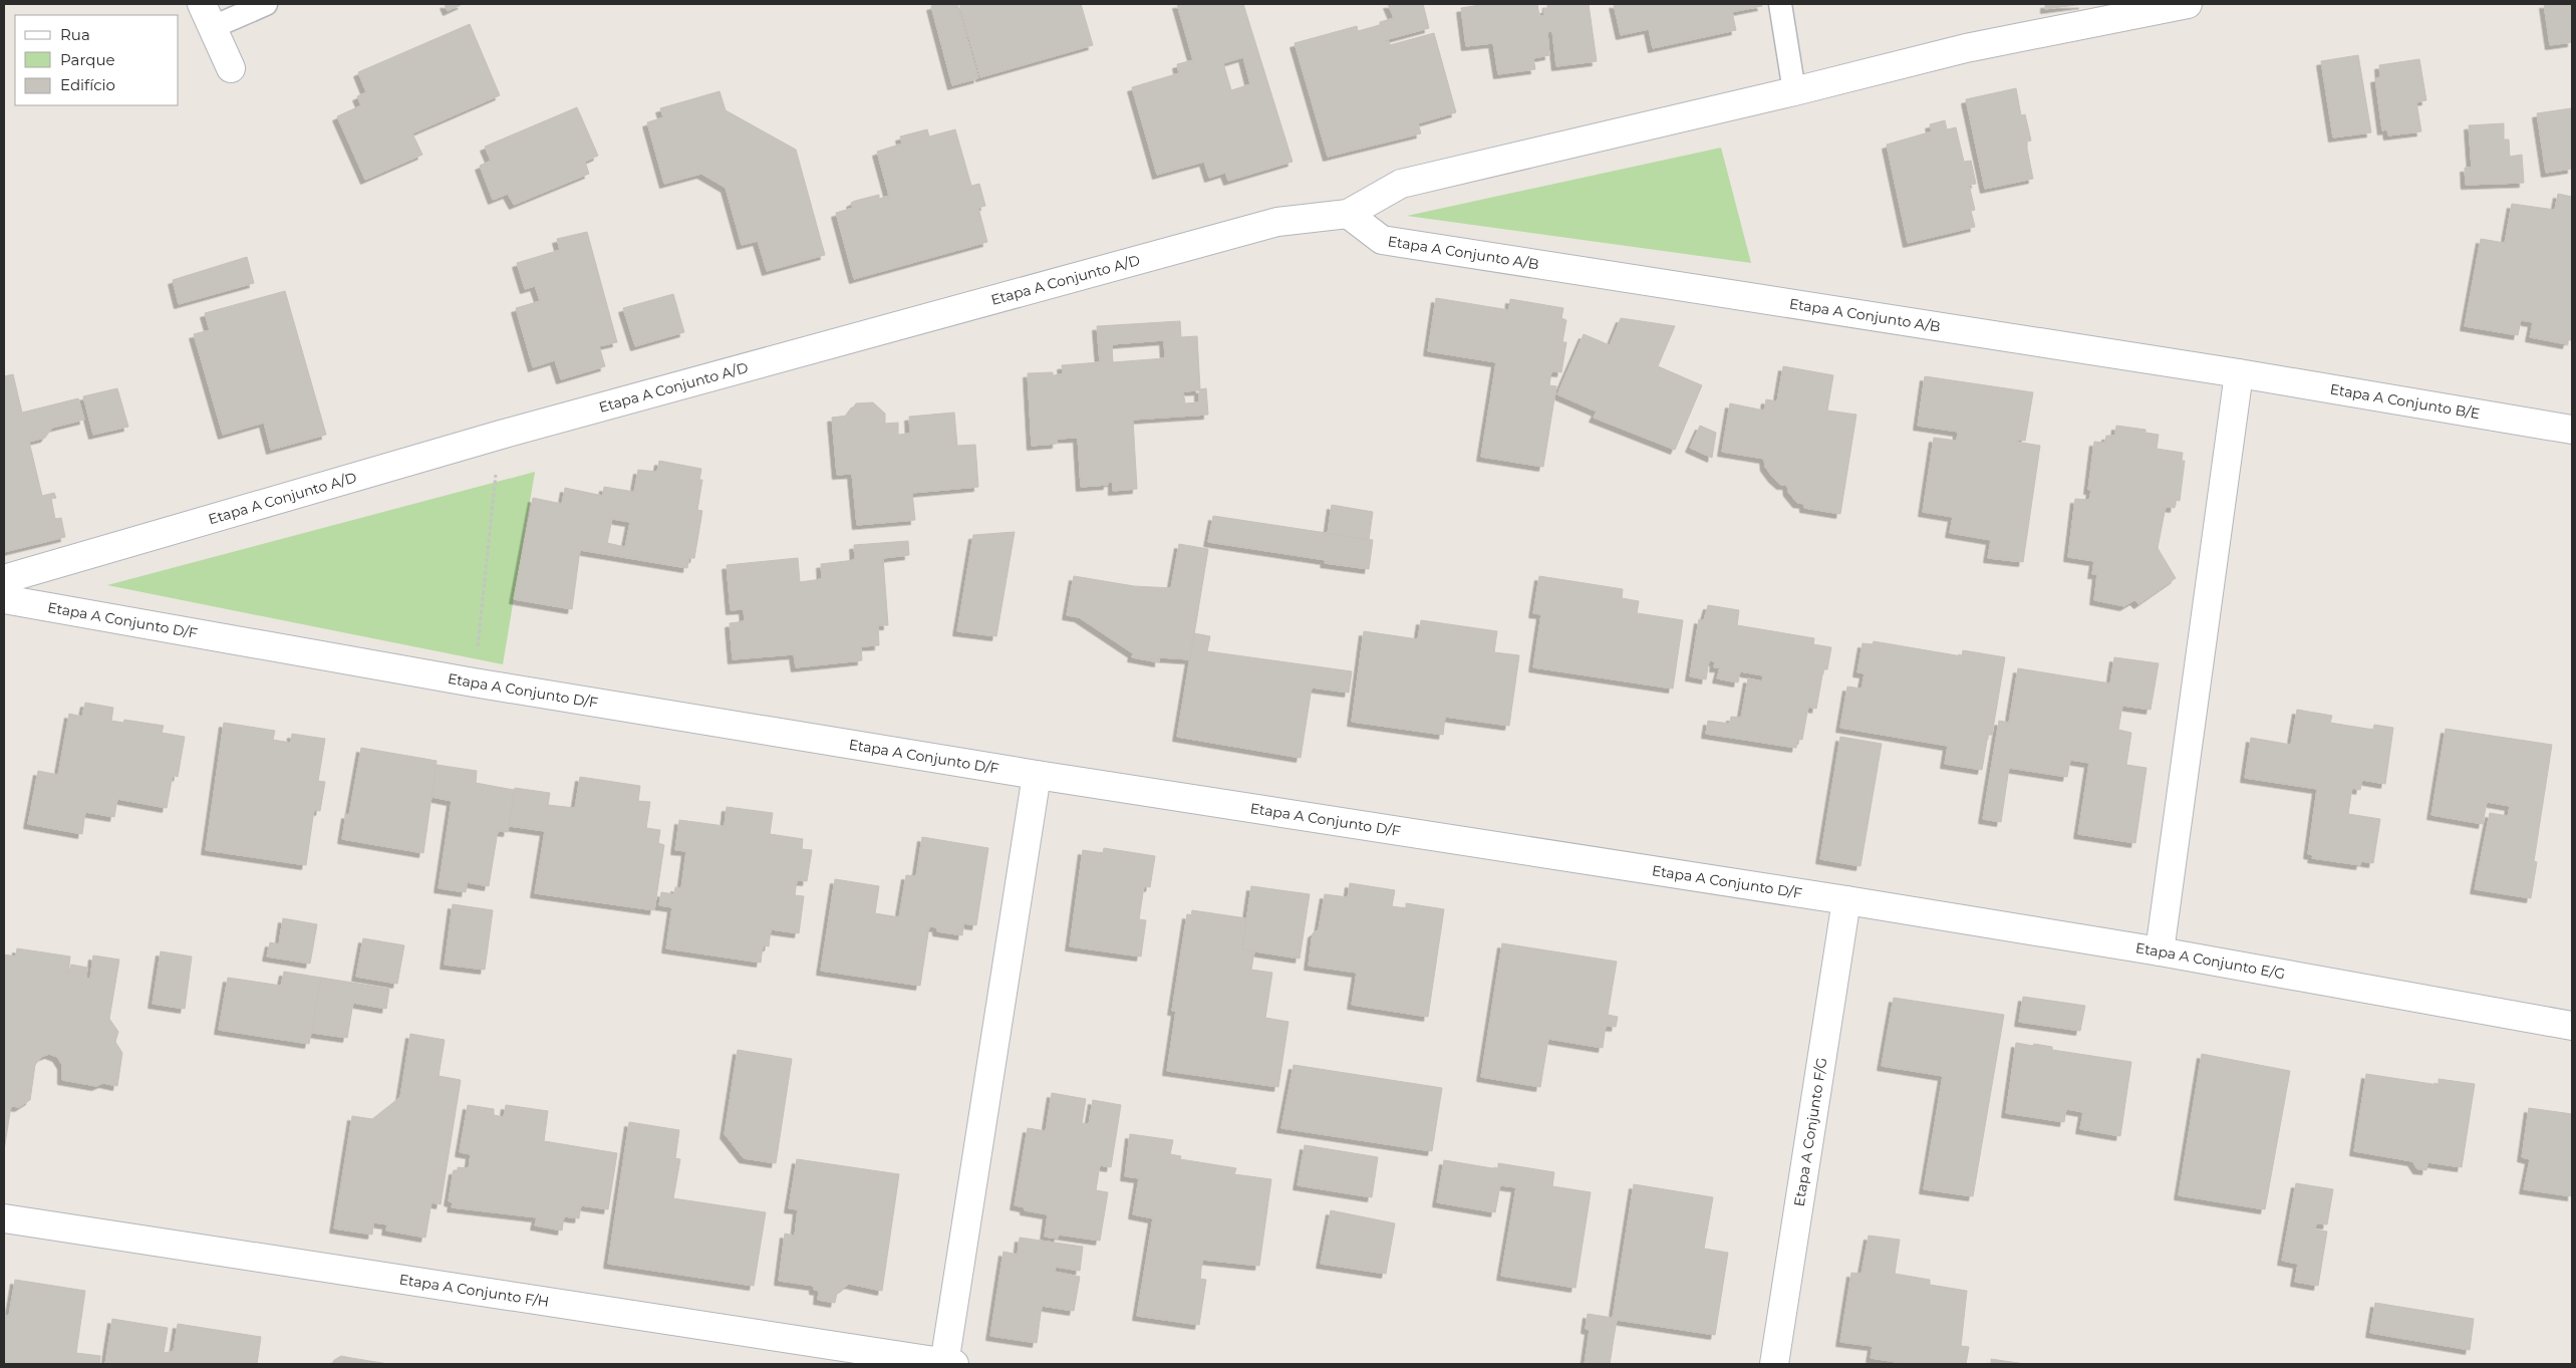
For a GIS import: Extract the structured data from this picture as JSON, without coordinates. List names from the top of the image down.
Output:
{
  "streets": {
    "street": [
      "Etapa A Conjunto A/B",
      "Etapa A Conjunto A/D",
      "Etapa A Conjunto B/E",
      "Etapa A Conjunto D/F",
      "Etapa A Conjunto E/G",
      "Etapa A Conjunto F/G",
      "Etapa A Conjunto F/H"
    ]
  },
  "crossings": [
    ["Etapa A Conjunto A/B", "Etapa A Conjunto A/D"],
    ["Etapa A Conjunto A/B", "Etapa A Conjunto B/E"],
    ["Etapa A Conjunto D/F", "Etapa A Conjunto E/G"],
    ["Etapa A Conjunto D/F", "Etapa A Conjunto F/G"],
    ["Etapa A Conjunto E/G", "Etapa A Conjunto F/G"]
  ],
  "legend": ["Rua", "Parque", "Edifício"]
}
